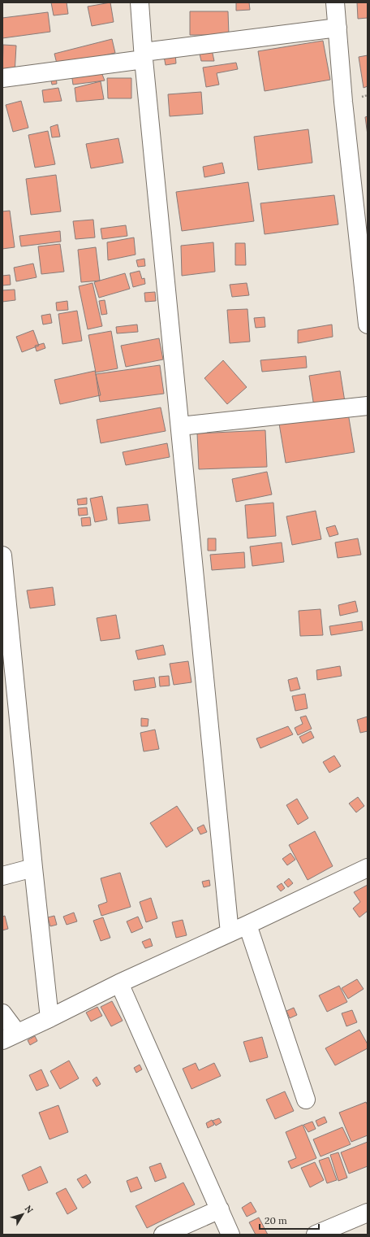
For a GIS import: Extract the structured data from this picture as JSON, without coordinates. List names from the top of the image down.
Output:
{
  "scale_bar": "20 m",
  "north": "top right"
}
